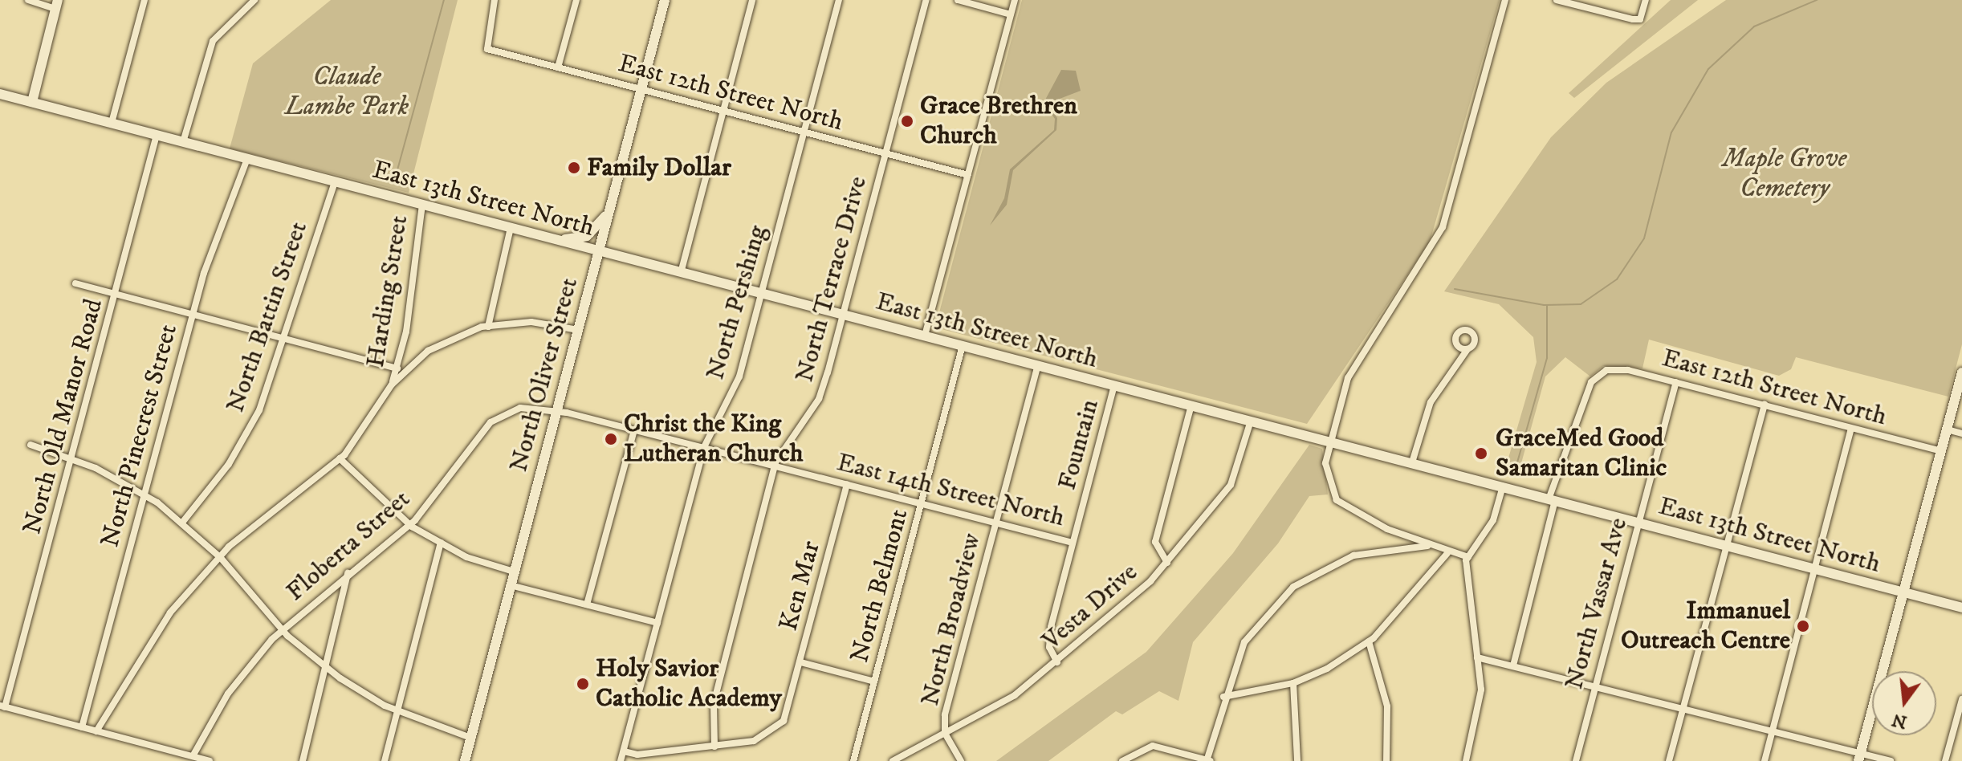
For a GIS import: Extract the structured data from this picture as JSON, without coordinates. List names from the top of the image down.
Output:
{
  "streets": {
    "main road": ["East 13th Street North", "North Oliver Street"],
    "street": [
      "East 12th Street North",
      "North Terrace Drive",
      "Harding Street",
      "North Pershing",
      "North Battin Street",
      "North Old Manor Road",
      "North Pinecrest Street",
      "Fountain",
      "East 14th Street North",
      "Floberta Street",
      "Ken Mar",
      "North Belmont",
      "North Vassar Ave",
      "Vesta Drive",
      "North Broadview"
    ]
  },
  "crossings": [
    ["East 12th Street North", "East 13th Street North"],
    ["East 12th Street North", "North Terrace Drive"],
    ["East 12th Street North", "North Pershing"],
    ["East 12th Street North", "North Oliver Street"],
    ["East 12th Street North", "North Vassar Ave"],
    ["East 13th Street North", "North Terrace Drive"],
    ["East 13th Street North", "Harding Street"],
    ["East 13th Street North", "North Pershing"],
    ["East 13th Street North", "North Battin Street"],
    ["East 13th Street North", "North Oliver Street"],
    ["East 13th Street North", "North Old Manor Road"],
    ["East 13th Street North", "North Pinecrest Street"],
    ["East 13th Street North", "Fountain"],
    ["East 13th Street North", "North Belmont"],
    ["East 13th Street North", "North Vassar Ave"],
    ["East 13th Street North", "Vesta Drive"],
    ["East 13th Street North", "North Broadview"],
    ["North Terrace Drive", "East 14th Street North"],
    ["North Terrace Drive", "Ken Mar"],
    ["North Pershing", "East 14th Street North"],
    ["North Pershing", "Ken Mar"],
    ["North Oliver Street", "East 14th Street North"],
    ["North Oliver Street", "Floberta Street"],
    ["Fountain", "East 14th Street North"],
    ["Fountain", "Vesta Drive"],
    ["East 14th Street North", "Floberta Street"],
    ["East 14th Street North", "Ken Mar"],
    ["East 14th Street North", "North Belmont"],
    ["East 14th Street North", "North Broadview"],
    ["Vesta Drive", "North Broadview"]
  ],
  "parks": ["Claude Lambe Park", "Maple Grove Cemetery"],
  "places": [
    "Grace Brethren Church",
    "Family Dollar",
    "Christ the King Lutheran Church",
    "GraceMed Good Samaritan Clinic",
    "Immanuel Outreach Centre",
    "Holy Savior Catholic Academy"
  ],
  "north": "bottom"
}
